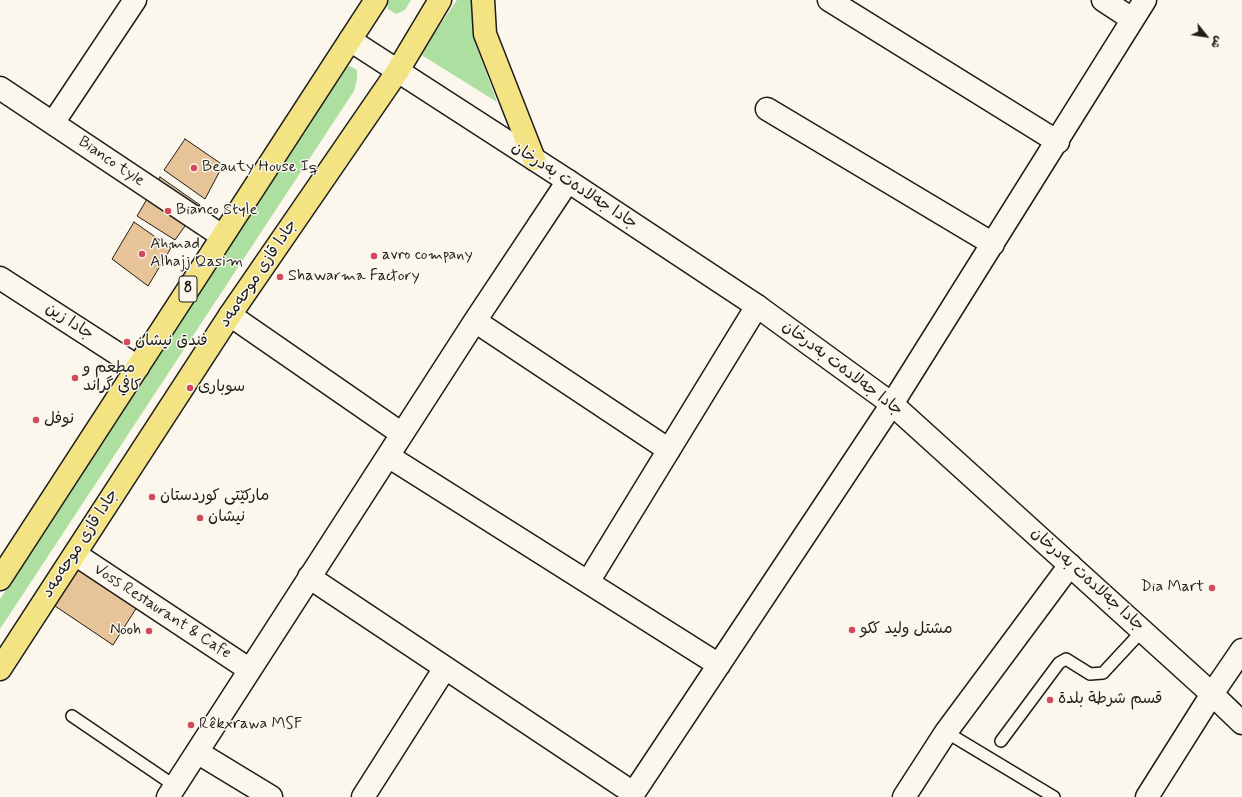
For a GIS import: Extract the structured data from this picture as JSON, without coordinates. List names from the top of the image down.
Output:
{
  "streets": {
    "main road": ["جادا قازی موحەمەد", "8"],
    "street": [
      "Bianco tyle",
      "جادا جەلادەت بەدرخان",
      "جادا زین",
      "Voss Restaurant & Cafe"
    ]
  },
  "crossings": [
    ["Bianco tyle", "8"],
    ["جادا جەلادەت بەدرخان", "جادا قازی موحەمەد"],
    ["جادا جەلادەت بەدرخان", "8"],
    ["جادا قازی موحەمەد", "Voss Restaurant & Cafe"],
    ["8", "جادا زین"]
  ],
  "places": [
    "Beauty House Iq",
    "Bianco Style",
    "Ahmad Alhajj Qasim",
    "avro company",
    "Shawarma Factory",
    "فندق نيشان",
    "مطعم و كافي گراند",
    "سوبارى",
    "نوفل",
    "مارکێتی کوردستان",
    "نيشان",
    "Dia Mart",
    "مشتل وليد ككو",
    "Nooh",
    "قسم شرطة بلدة",
    "Rêkxrawa MSF"
  ],
  "north": "bottom right"
}
